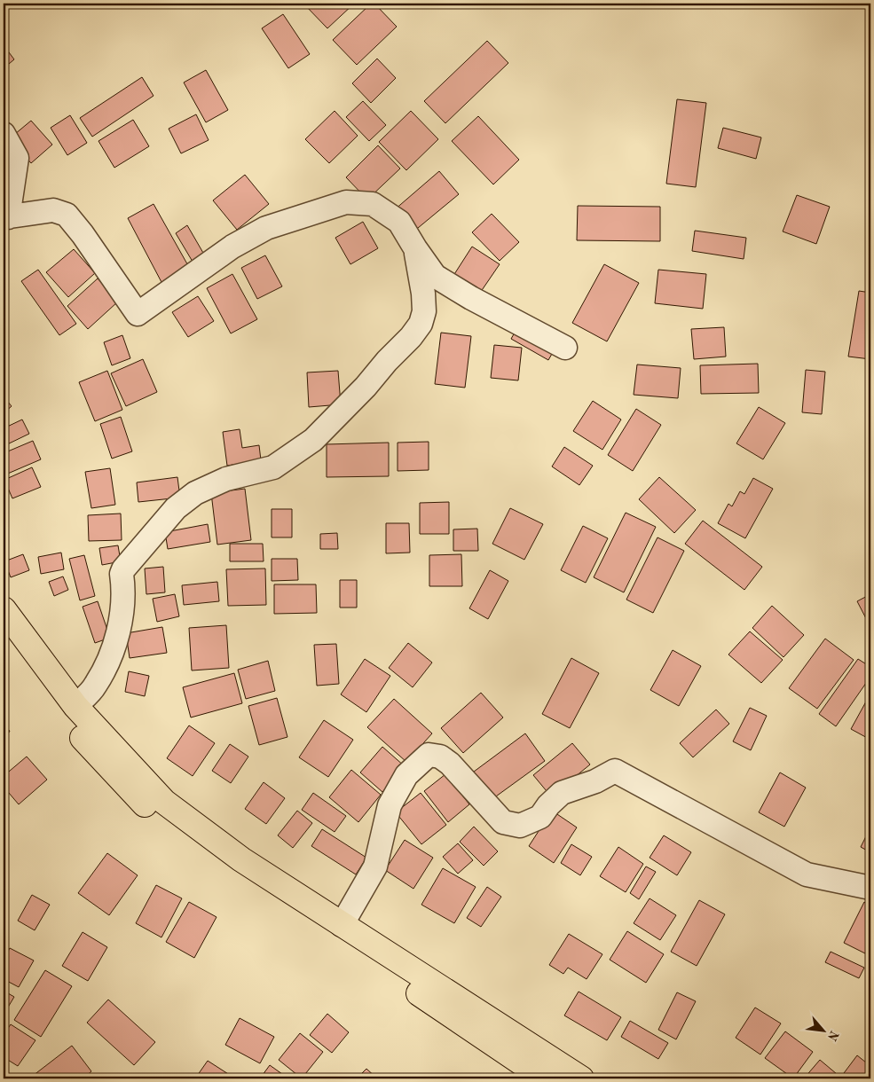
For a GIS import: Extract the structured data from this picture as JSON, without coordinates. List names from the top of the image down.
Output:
{
  "north": "bottom right"
}
